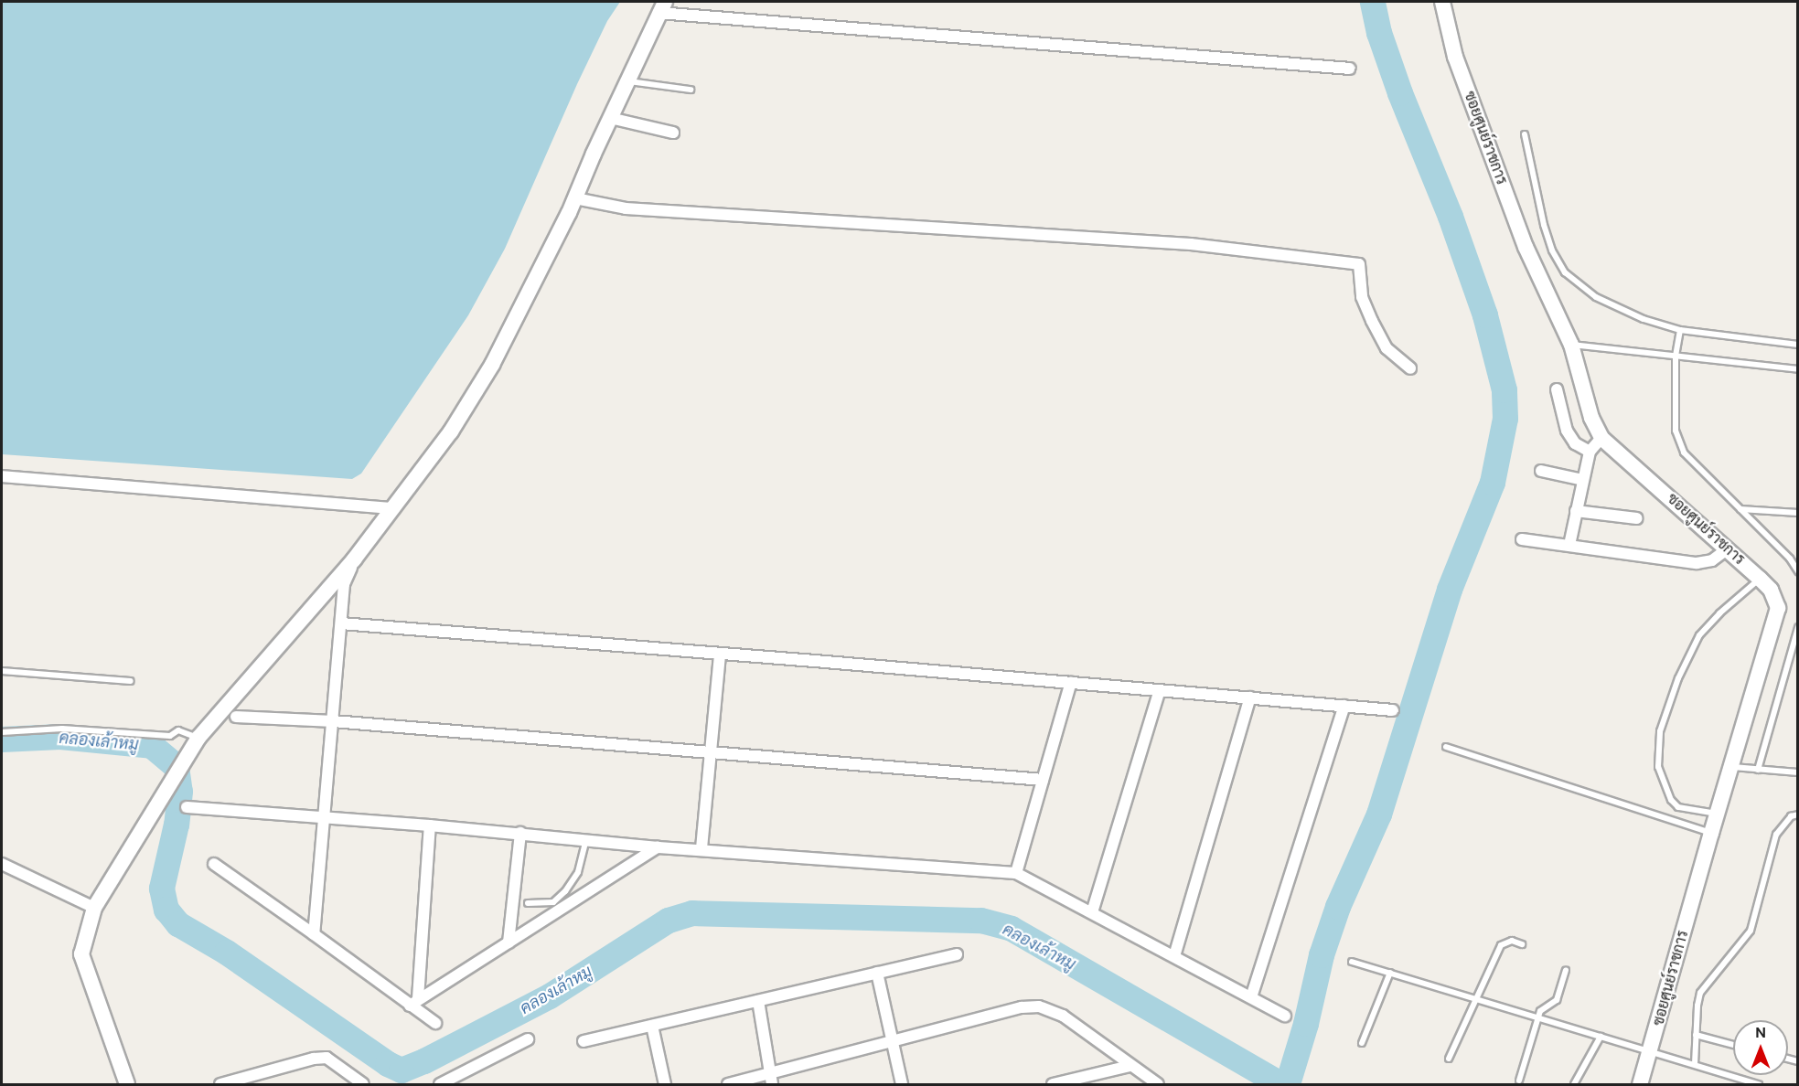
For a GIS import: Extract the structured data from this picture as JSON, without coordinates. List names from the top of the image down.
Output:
{
  "streets": {
    "street": ["ซอยศูนย์ราชการ"]
  },
  "water": ["คลองเล้าหมู"],
  "north": "top"
}
